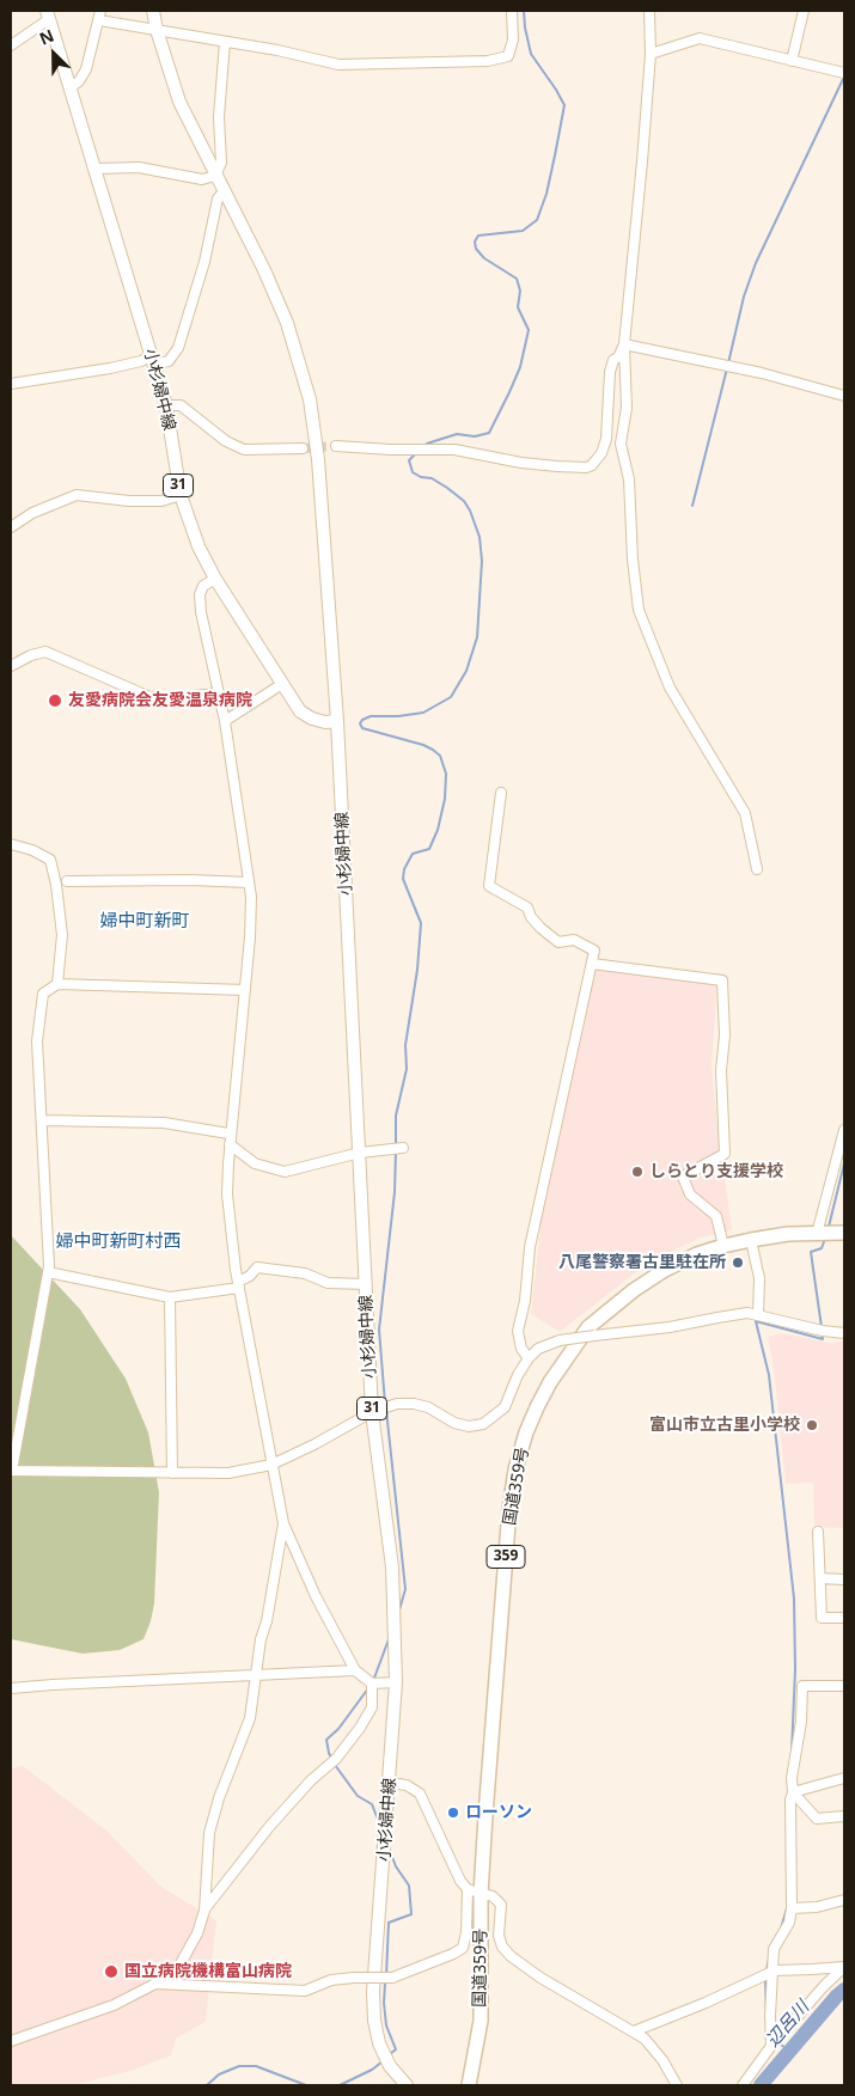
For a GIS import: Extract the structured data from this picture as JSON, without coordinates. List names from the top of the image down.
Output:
{
  "streets": {
    "highway": ["国道359号", "359"],
    "main road": ["小杉婦中線", "31"]
  },
  "districts": ["婦中町新町", "婦中町新町村西"],
  "water": ["辺呂川"],
  "places": [
    "友愛病院会友愛温泉病院",
    "しらとり支援学校",
    "八尾警察署古里駐在所",
    "富山市立古里小学校",
    "ローソン",
    "国立病院機構富山病院"
  ],
  "north": "top left"
}
